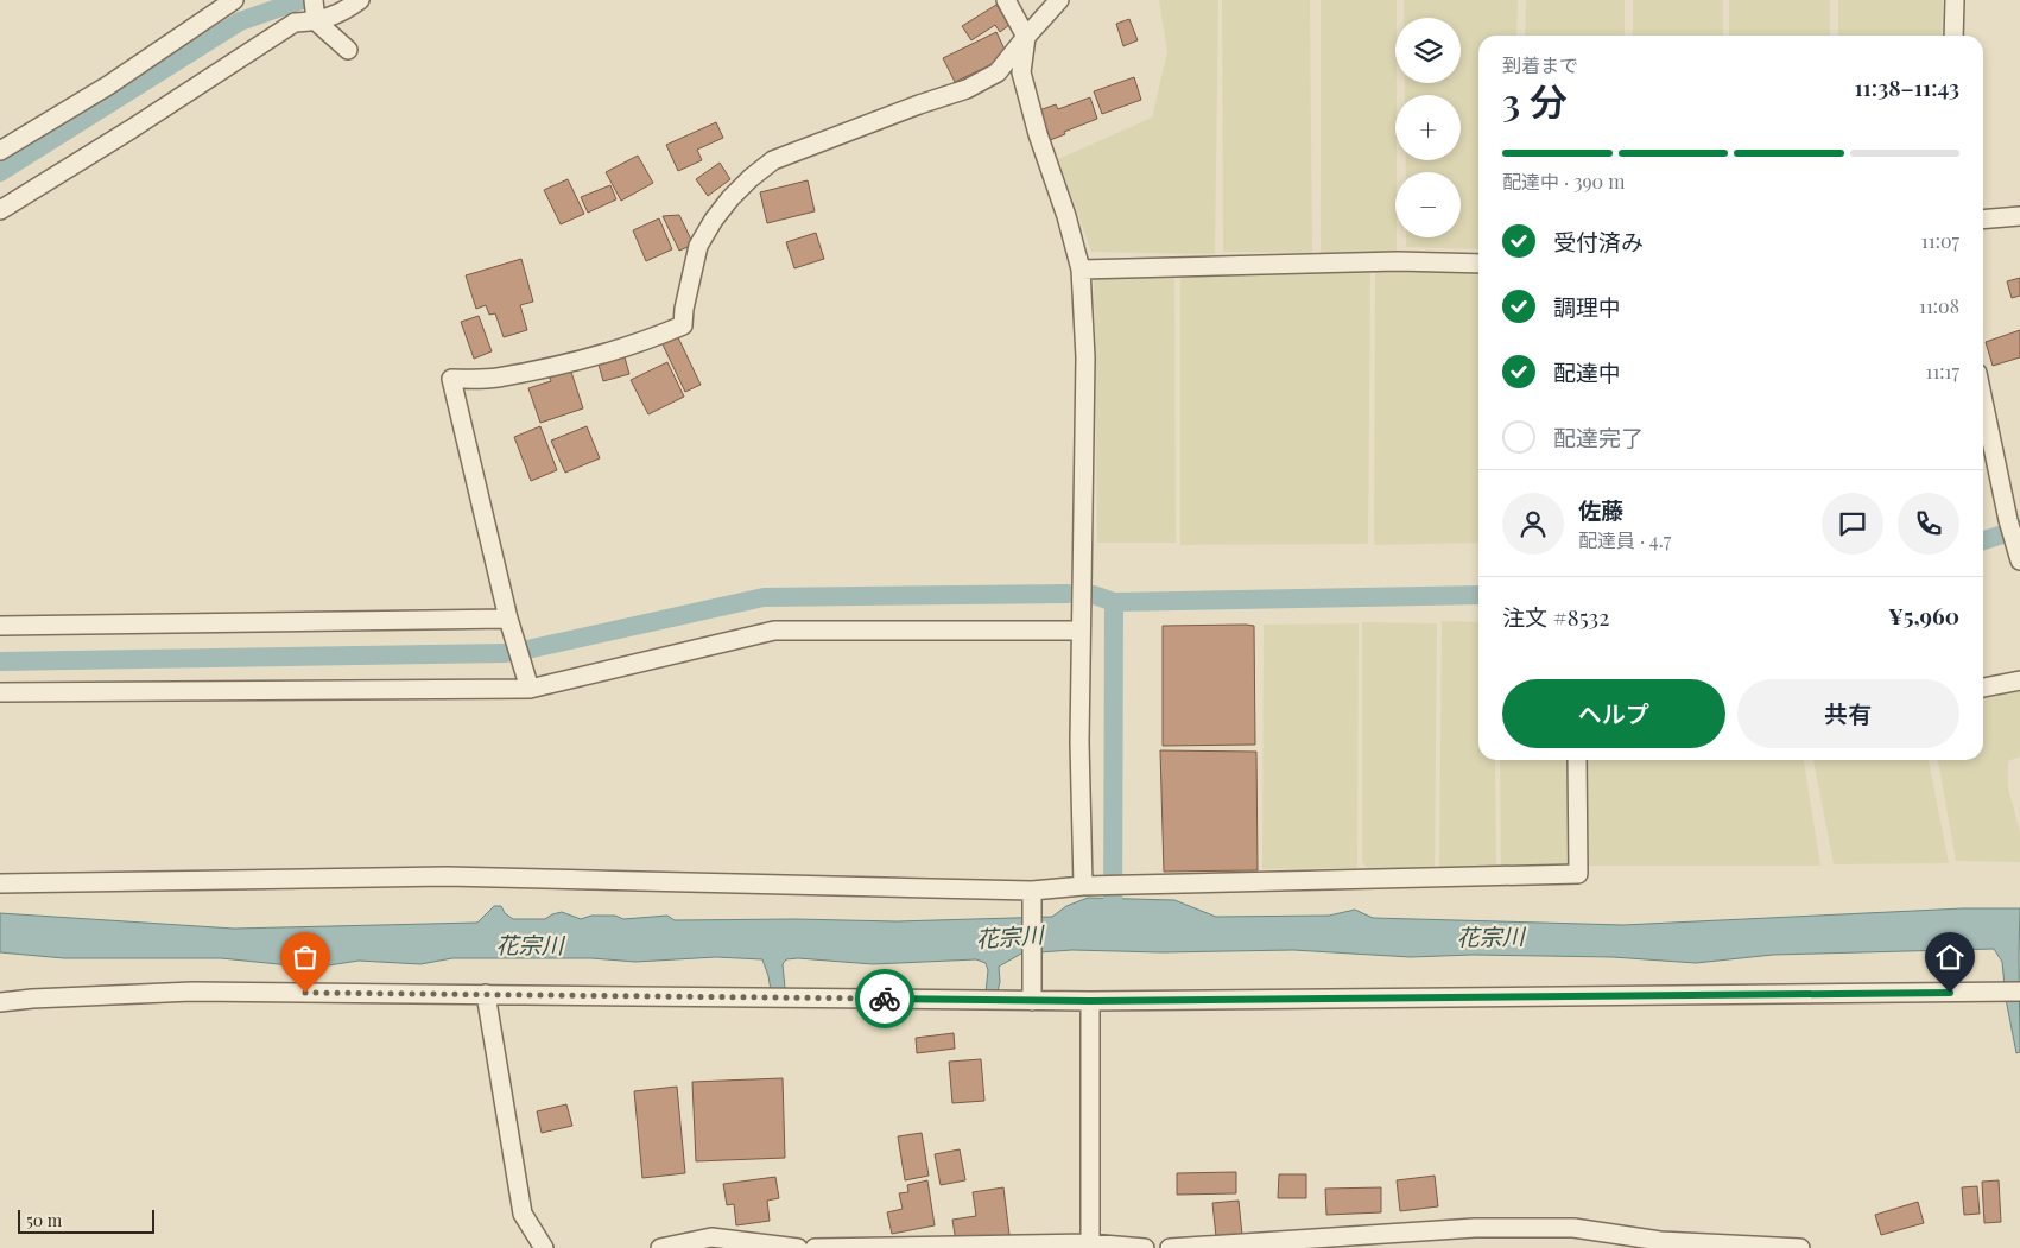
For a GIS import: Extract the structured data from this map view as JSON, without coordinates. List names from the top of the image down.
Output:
{
  "water": ["花宗川"],
  "scale_bar": "50 m",
  "page": {
    "map_buttons": ["+", "−"],
    "heading": ["3 分", "到着まで", "11:38–11:43"],
    "panel": [
      "佐藤",
      "配達員 · 4.7",
      "注文 #8532",
      "¥5,960"
    ],
    "bar": "配達中 · 390 m",
    "list": [
      ["受付済み", "11:07"],
      ["調理中", "11:08"],
      ["配達中", "11:17"],
      "配達完了"
    ],
    "buttons": ["ヘルプ", "共有"],
    "scale": "50 m"
  }
}
